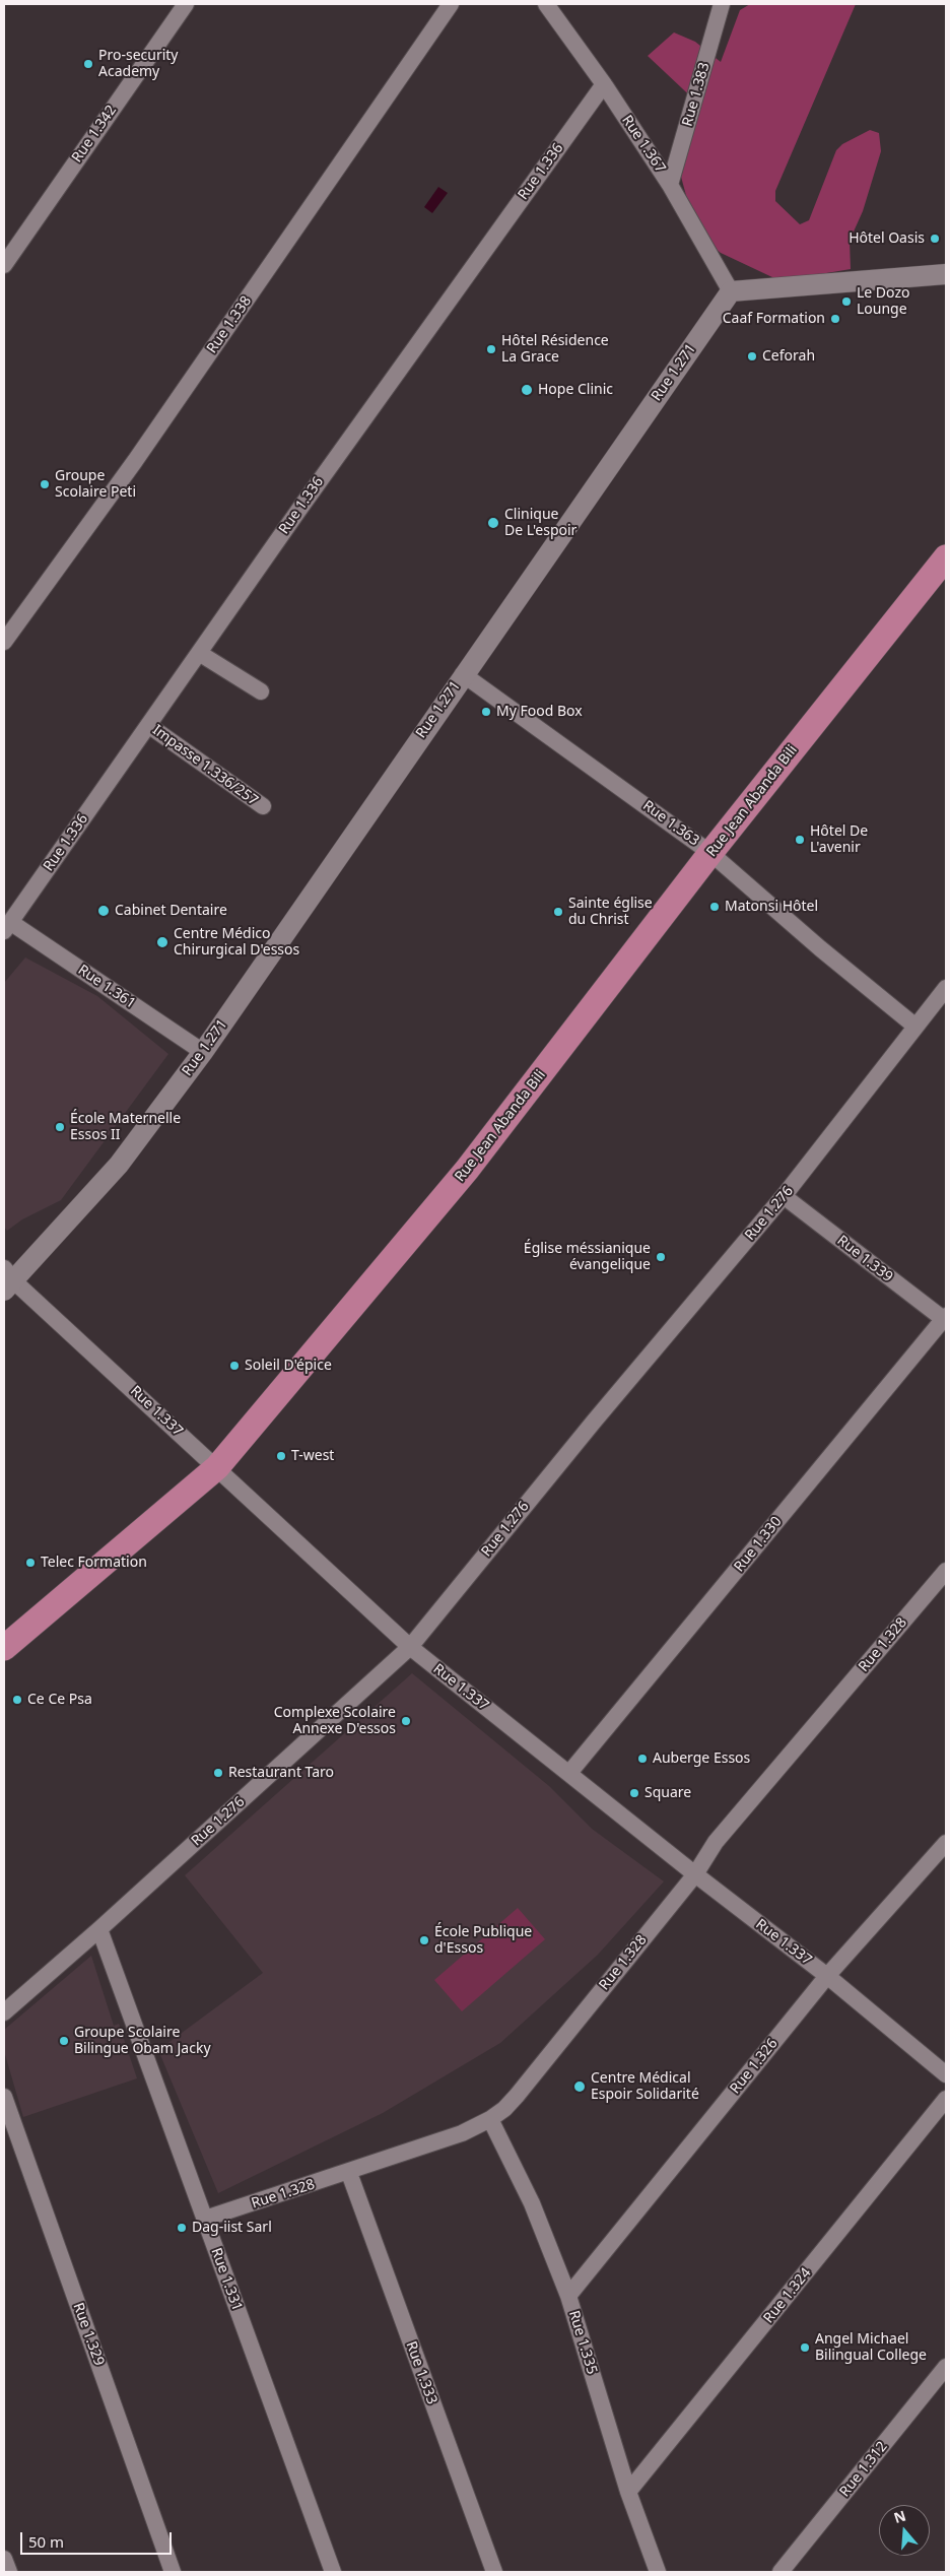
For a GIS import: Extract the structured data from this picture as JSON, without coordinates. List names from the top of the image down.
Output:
{
  "streets": {
    "main road": ["Rue Jean Abanda Bili"],
    "street": [
      "Rue 1.383",
      "Rue 1.342",
      "Rue 1.367",
      "Rue 1.336",
      "Rue 1.338",
      "Rue 1.271",
      "Impasse 1.336/257",
      "Rue 1.363",
      "Rue 1.361",
      "Rue 1.276",
      "Rue 1.339",
      "Rue 1.337",
      "Rue 1.330",
      "Rue 1.328",
      "Rue 1.326",
      "Rue 1.331",
      "Rue 1.324",
      "Rue 1.329",
      "Rue 1.335",
      "Rue 1.333",
      "Rue 1.312"
    ]
  },
  "crossings": [
    ["Rue 1.383", "Rue 1.367"],
    ["Rue 1.367", "Rue 1.336"],
    ["Rue 1.367", "Rue 1.271"],
    ["Rue 1.336", "Impasse 1.336/257"],
    ["Rue 1.336", "Rue 1.361"],
    ["Rue 1.271", "Rue 1.363"],
    ["Rue 1.271", "Rue 1.361"],
    ["Rue 1.271", "Rue 1.337"],
    ["Rue Jean Abanda Bili", "Rue 1.363"],
    ["Rue Jean Abanda Bili", "Rue 1.337"],
    ["Rue 1.363", "Rue 1.276"],
    ["Rue 1.276", "Rue 1.339"],
    ["Rue 1.276", "Rue 1.337"],
    ["Rue 1.276", "Rue 1.331"],
    ["Rue 1.339", "Rue 1.330"],
    ["Rue 1.337", "Rue 1.330"],
    ["Rue 1.337", "Rue 1.328"],
    ["Rue 1.337", "Rue 1.326"],
    ["Rue 1.328", "Rue 1.331"],
    ["Rue 1.328", "Rue 1.335"],
    ["Rue 1.328", "Rue 1.333"],
    ["Rue 1.326", "Rue 1.335"],
    ["Rue 1.324", "Rue 1.335"]
  ],
  "places": [
    "Pro-security Academy",
    "Hôtel Oasis",
    "Le Dozo Lounge",
    "Caaf Formation",
    "Hôtel Résidence La Grace",
    "Ceforah",
    "Hope Clinic",
    "Groupe Scolaire Peti",
    "Clinique De L'espoir",
    "My Food Box",
    "Hôtel De L'avenir",
    "Matonsi Hôtel",
    "Cabinet Dentaire",
    "Sainte église du Christ",
    "Centre Médico Chirurgical D'essos",
    "École Maternelle Essos II",
    "Église méssianique évangelique",
    "Soleil D'épice",
    "T-west",
    "Telec Formation",
    "Ce Ce Psa",
    "Complexe Scolaire Annexe D'essos",
    "Auberge Essos",
    "Restaurant Taro",
    "Square",
    "École Publique d'Essos",
    "Groupe Scolaire Bilingue Obam Jacky",
    "Centre Médical Espoir Solidarité",
    "Dag-iist Sarl",
    "Angel Michael Bilingual College"
  ],
  "scale_bar": "50 m",
  "north": "top"
}
